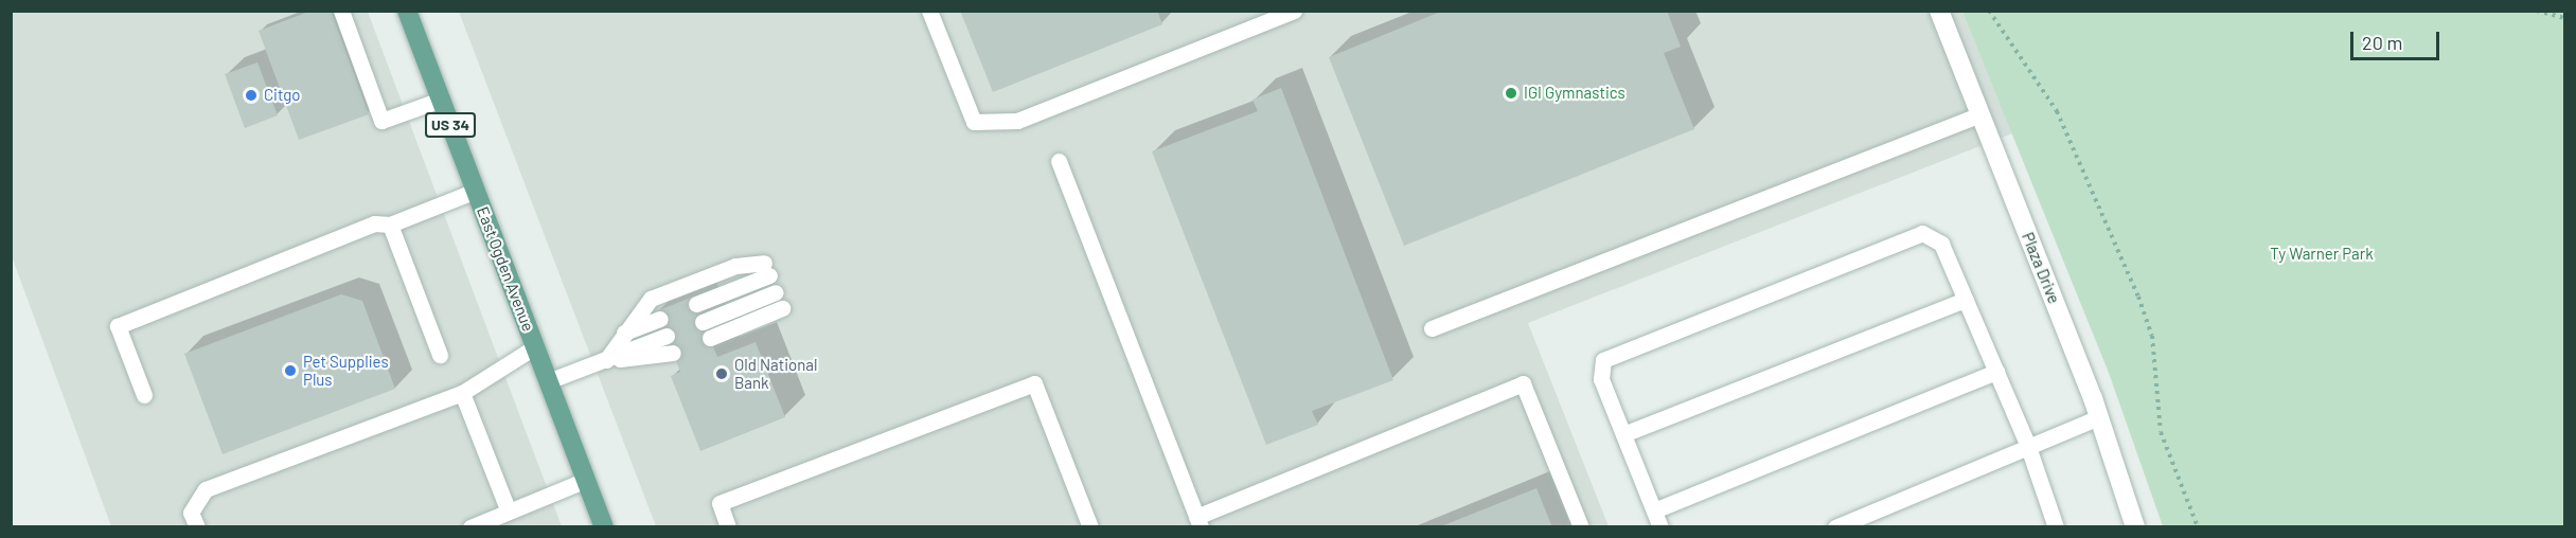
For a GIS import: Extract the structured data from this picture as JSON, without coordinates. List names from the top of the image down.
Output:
{
  "streets": {
    "main road": ["US 34", "East Ogden Avenue"],
    "street": ["Plaza Drive"]
  },
  "parks": ["Ty Warner Park"],
  "places": [
    "IGI Gymnastics",
    "Citgo",
    "Pet Supplies Plus",
    "Old National Bank"
  ],
  "scale_bar": "20 m"
}
